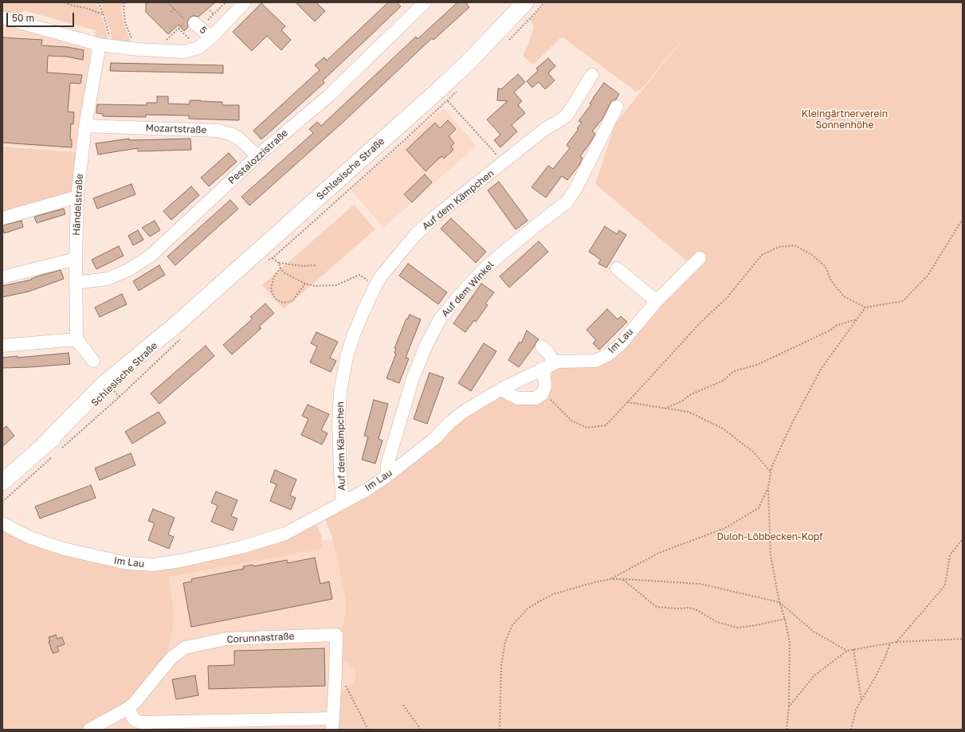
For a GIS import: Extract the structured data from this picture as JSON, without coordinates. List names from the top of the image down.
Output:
{
  "streets": {
    "main road": ["Schlesische Straße"],
    "street": [
      "5",
      "Mozartstraße",
      "Pestalozzistraße",
      "Auf dem Kämpchen",
      "Händelstraße",
      "Auf dem Winkel",
      "Im Lau",
      "Corunnastraße"
    ]
  },
  "crossings": [
    ["Mozartstraße", "Pestalozzistraße"],
    ["Mozartstraße", "Händelstraße"],
    ["Pestalozzistraße", "Händelstraße"],
    ["Auf dem Kämpchen", "Im Lau"],
    ["Auf dem Winkel", "Im Lau"]
  ],
  "parks": ["Kleingärtnerverein Sonnenhöhe", "Duloh-Löbbecken-Kopf"],
  "scale_bar": "50 m"
}
